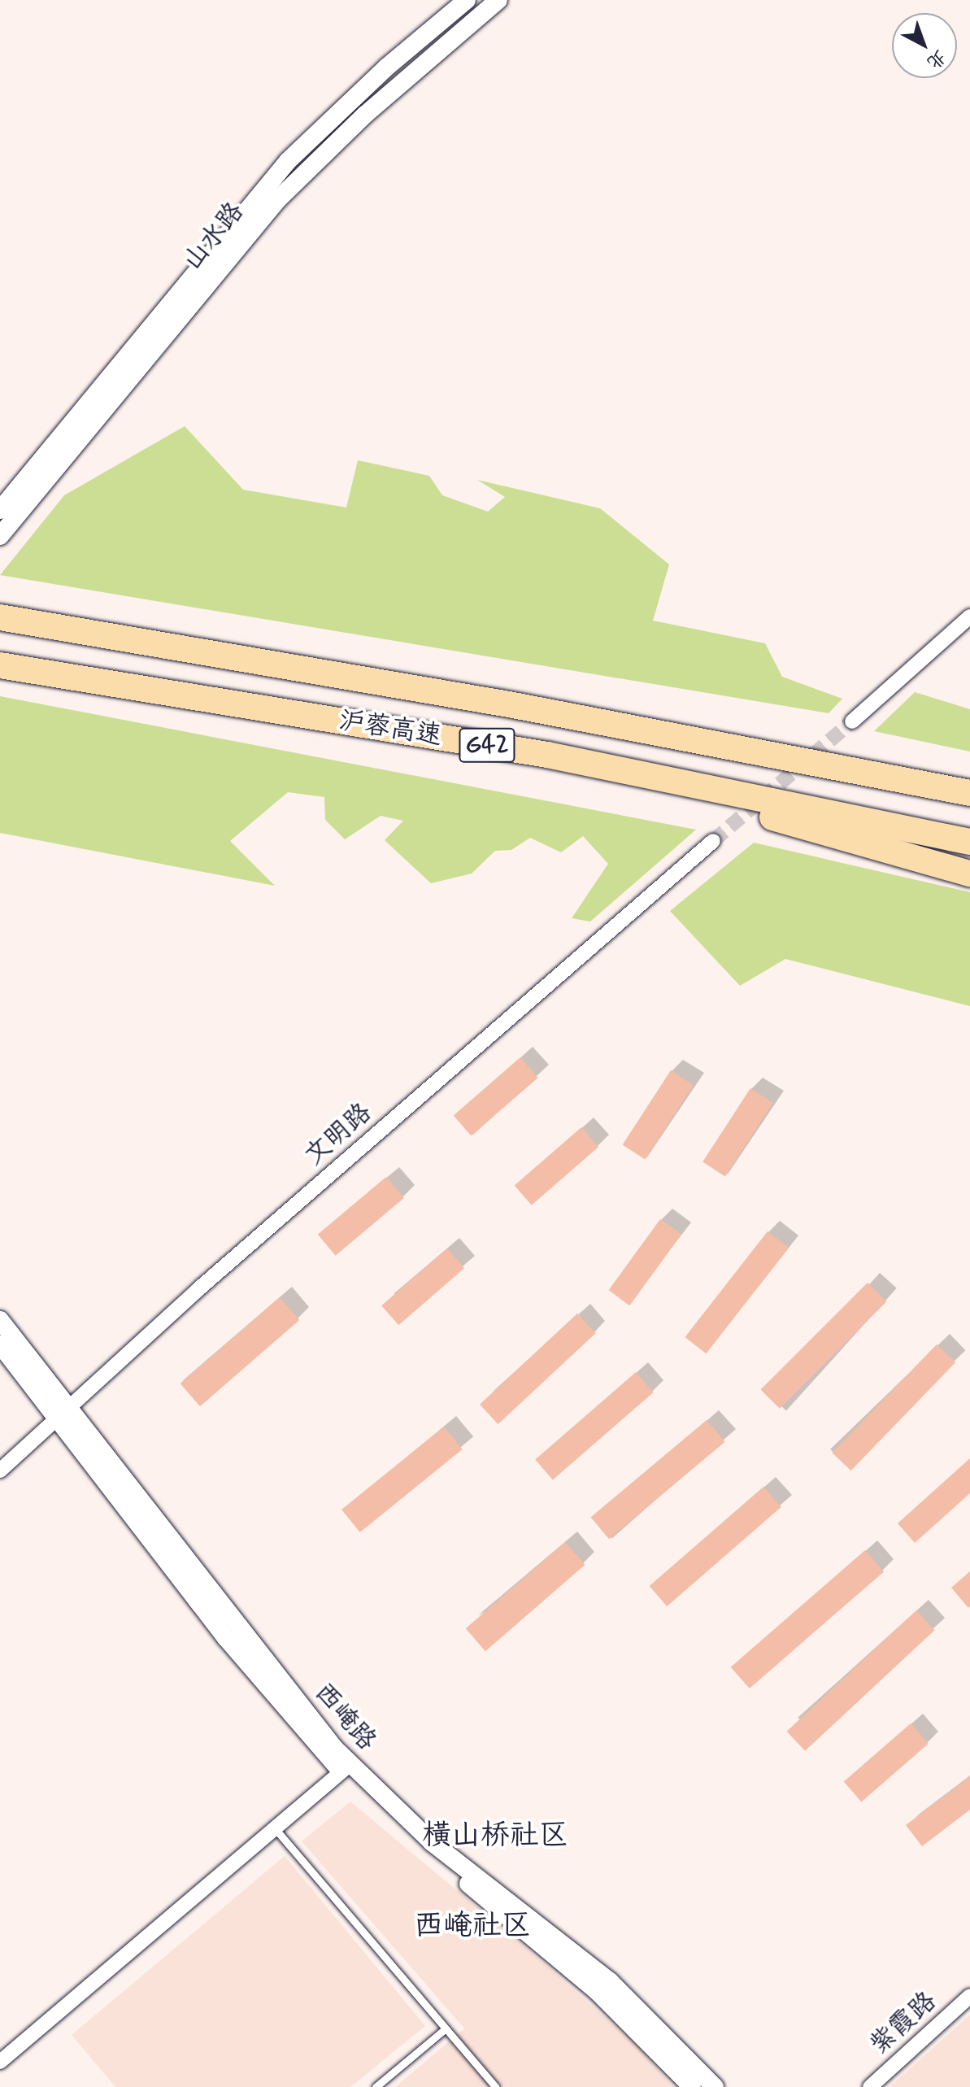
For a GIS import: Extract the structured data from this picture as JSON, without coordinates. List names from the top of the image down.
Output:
{
  "streets": {
    "highway": ["沪蓉高速", "G42"],
    "street": [
      "山水路",
      "文明路",
      "西崦路",
      "紫霞路"
    ]
  },
  "crossings": [
    ["文明路", "西崦路"]
  ],
  "districts": ["横山桥社区", "西崦社区"],
  "north": "bottom right"
}
